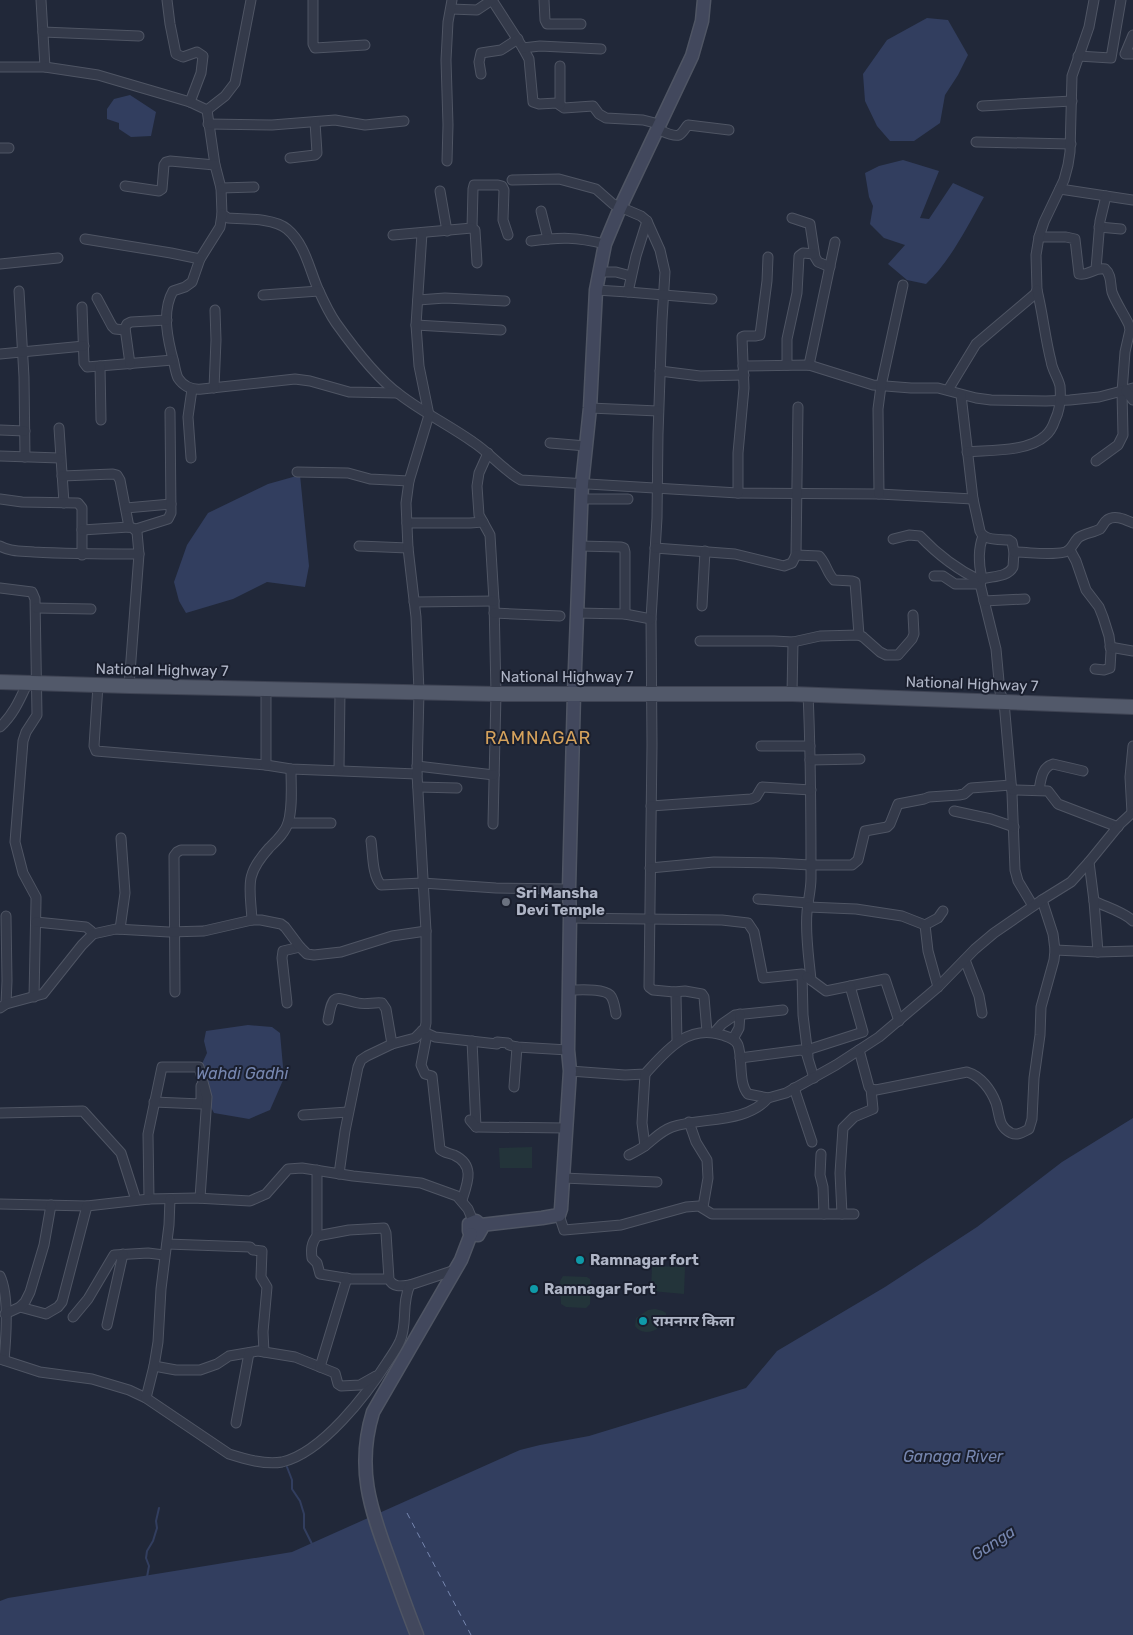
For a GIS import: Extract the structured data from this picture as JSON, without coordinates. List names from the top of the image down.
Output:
{
  "streets": {
    "main road": ["National Highway 7"]
  },
  "districts": ["RAMNAGAR"],
  "water": ["Wahdi Gadhi", "Ganaga River", "Ganga"],
  "places": [
    "Sri Mansha Devi Temple",
    "Ramnagar fort",
    "Ramnagar Fort",
    "रामनगर किला"
  ]
}
